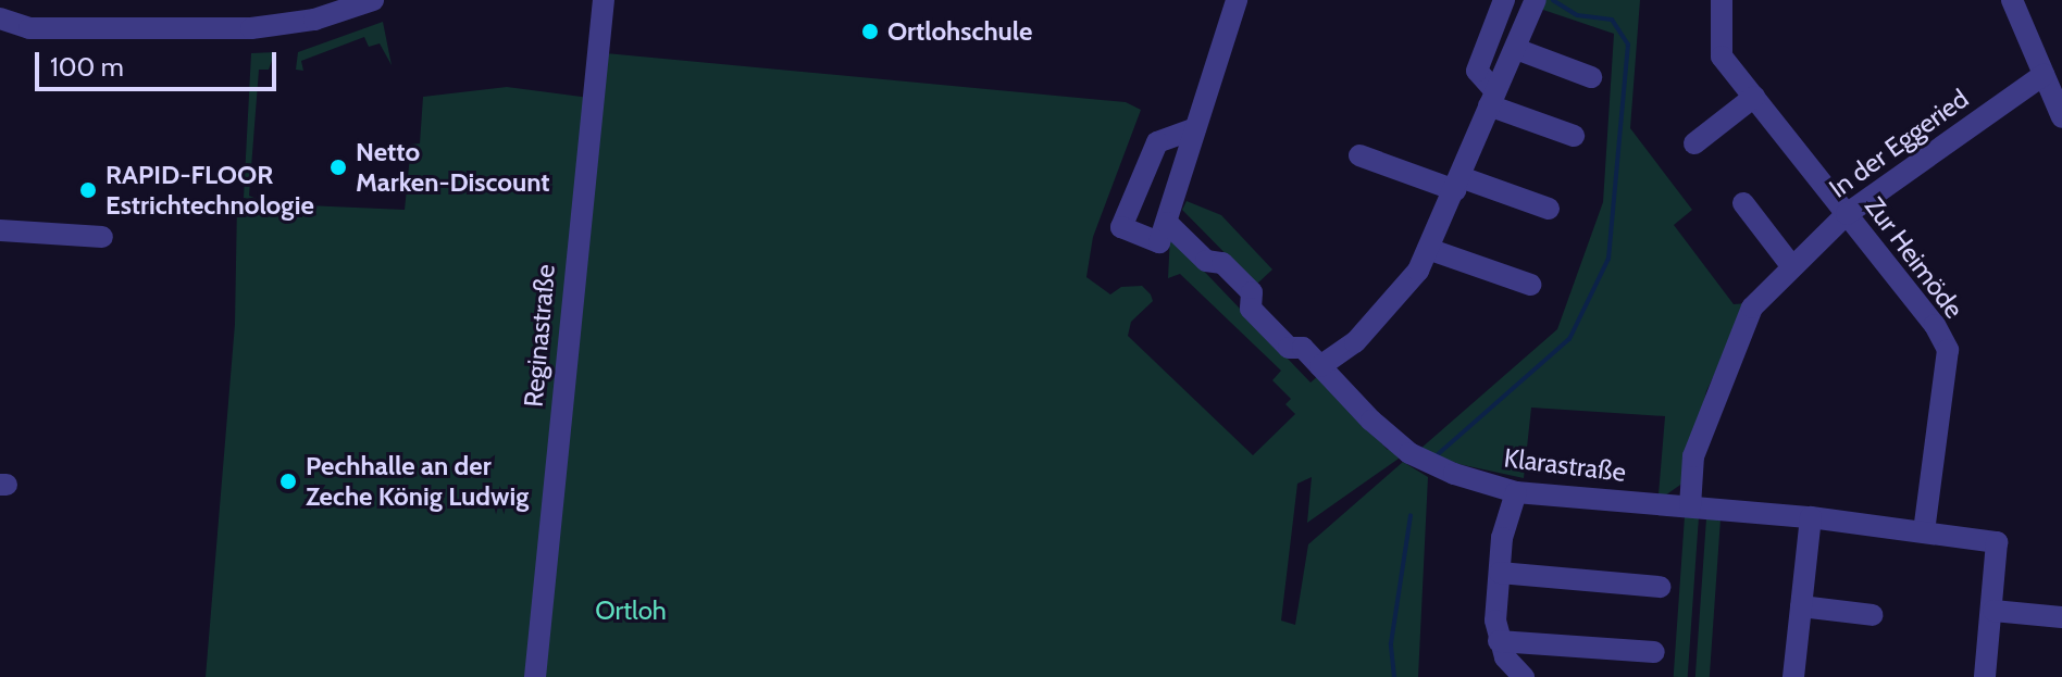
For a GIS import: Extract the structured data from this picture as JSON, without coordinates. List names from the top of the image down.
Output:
{
  "streets": {
    "street": [
      "In der Eggeried",
      "Zur Heimöde",
      "Reginastraße",
      "Klarastraße"
    ]
  },
  "crossings": [
    ["In der Eggeried", "Zur Heimöde"],
    ["In der Eggeried", "Klarastraße"],
    ["Zur Heimöde", "Klarastraße"]
  ],
  "parks": ["Ortloh"],
  "places": [
    "Ortlohschule",
    "Netto Marken-Discount",
    "RAPID-FLOOR Estrichtechnologie",
    "Pechhalle an der Zeche König Ludwig"
  ],
  "scale_bar": "100 m"
}
